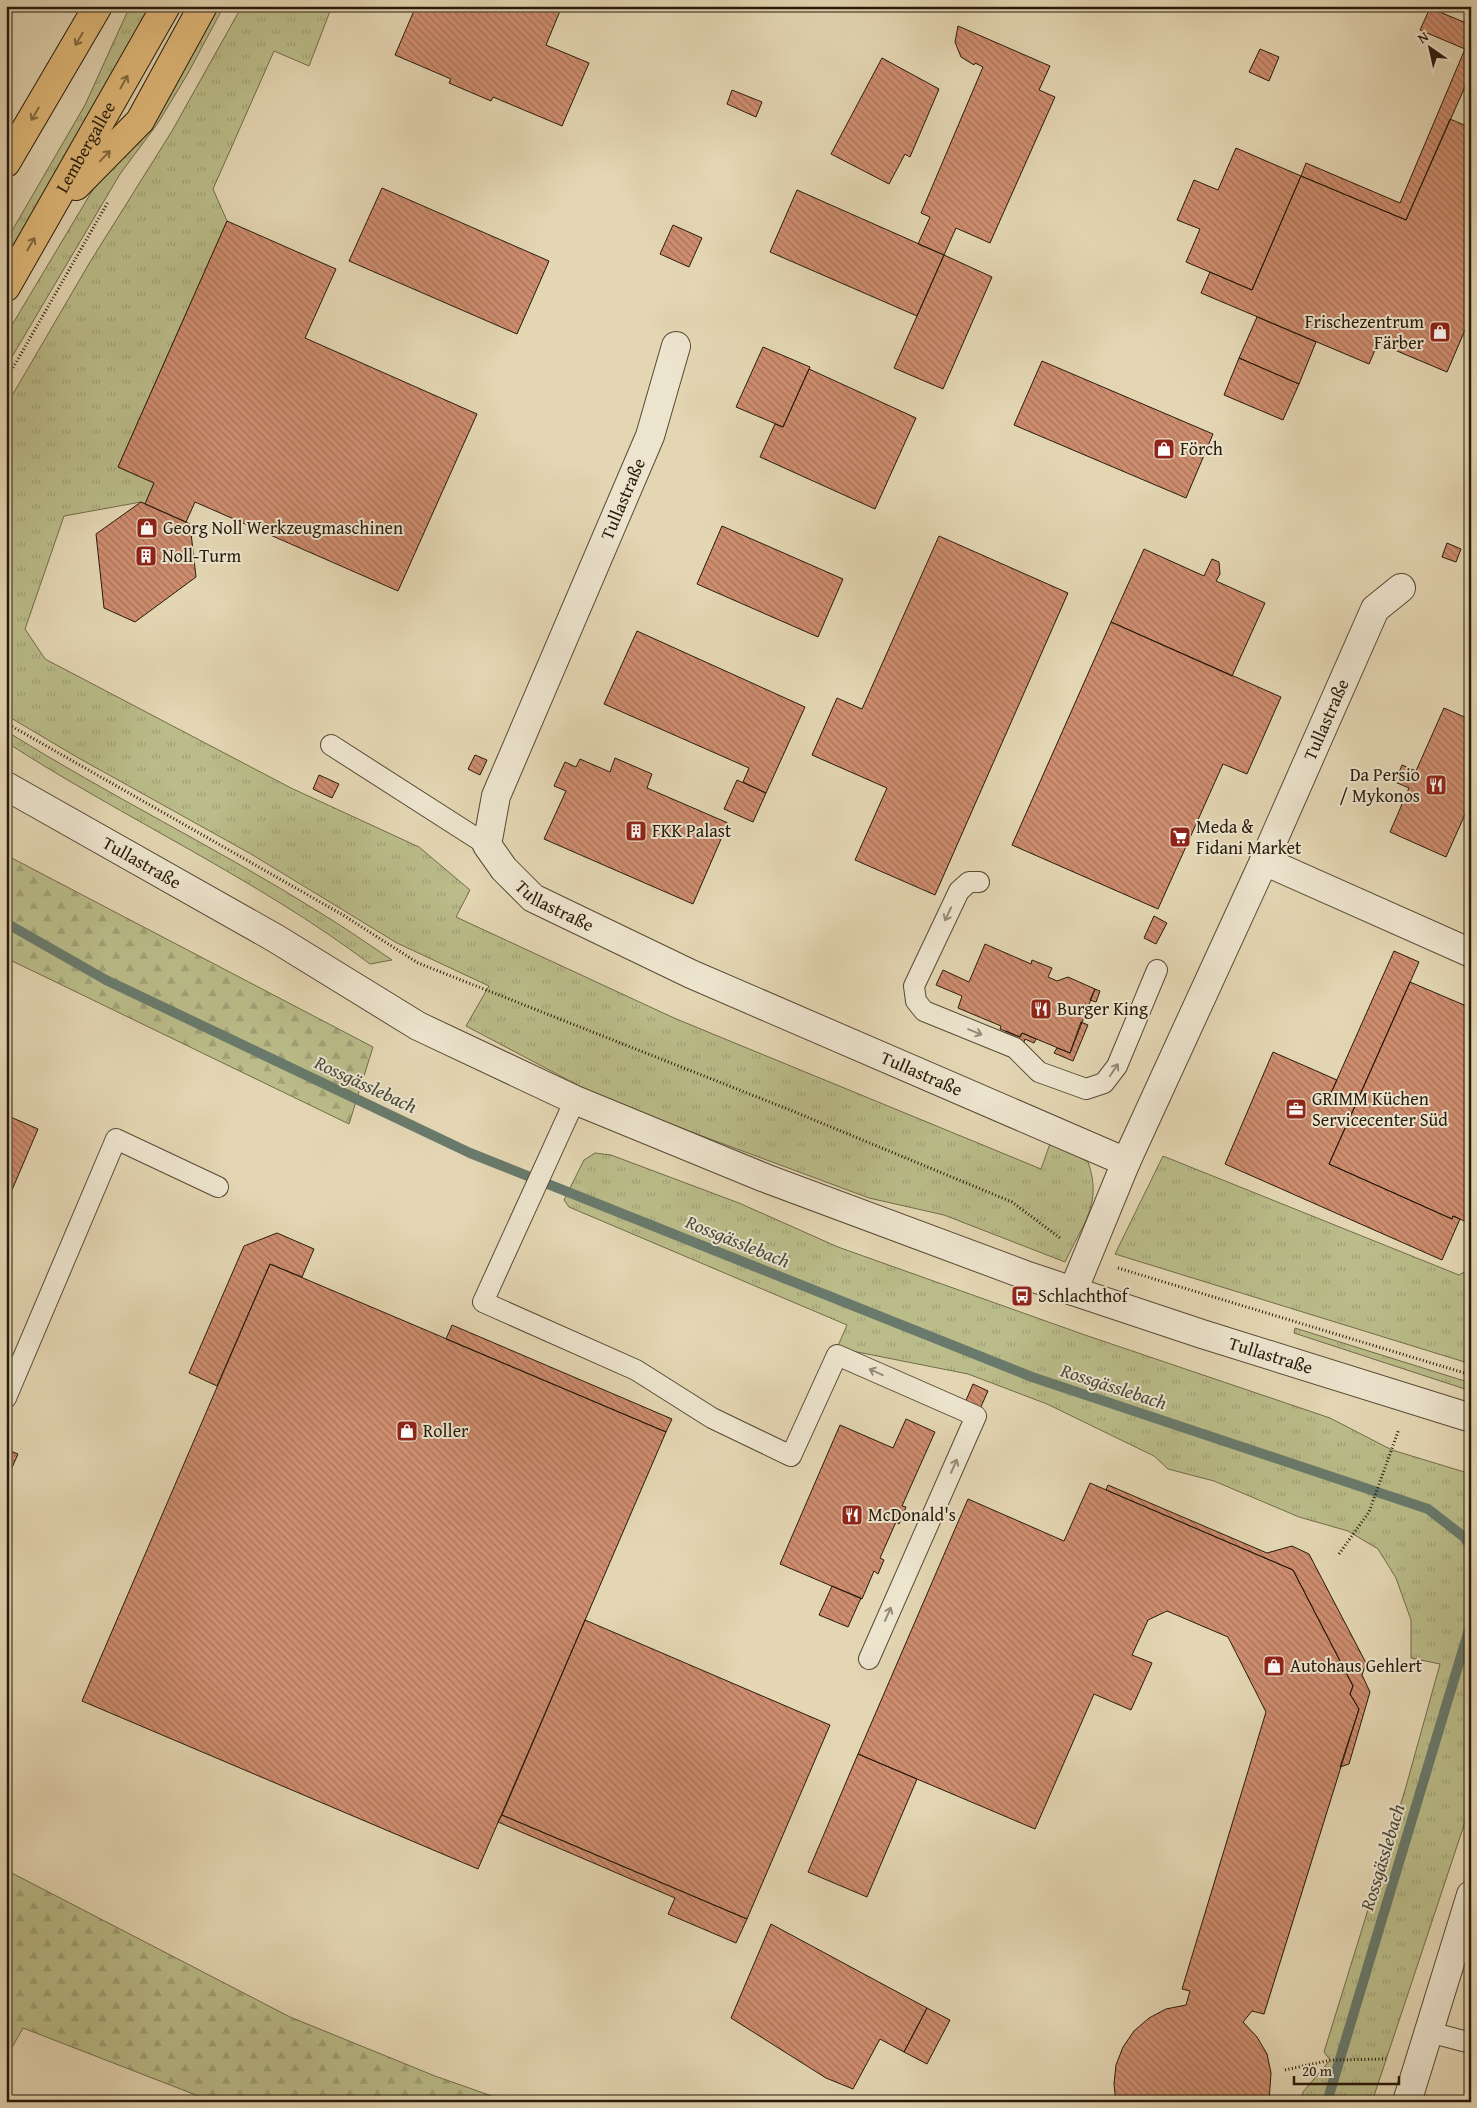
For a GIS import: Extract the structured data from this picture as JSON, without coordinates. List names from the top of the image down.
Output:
{
  "streets": {
    "main road": ["Lembergallee"],
    "street": ["Tullastraße"]
  },
  "water": ["Rossgässlebach"],
  "places": {
    "shop": [
      "Frischezentrum Färber",
      "Förch",
      "Georg Noll Werkzeugmaschinen",
      "Roller",
      "Autohaus Gehlert"
    ],
    "building": ["Noll-Turm", "FKK Palast"],
    "restaurant": ["Da Persio / Mykonos", "Burger King", "McDonald's"],
    "supermarket": ["Meda & Fidani Market"],
    "office": ["GRIMM Küchen Servicecenter Süd"],
    "bus stop": ["Schlachthof"]
  },
  "scale_bar": "20 m",
  "north": "top left"
}
